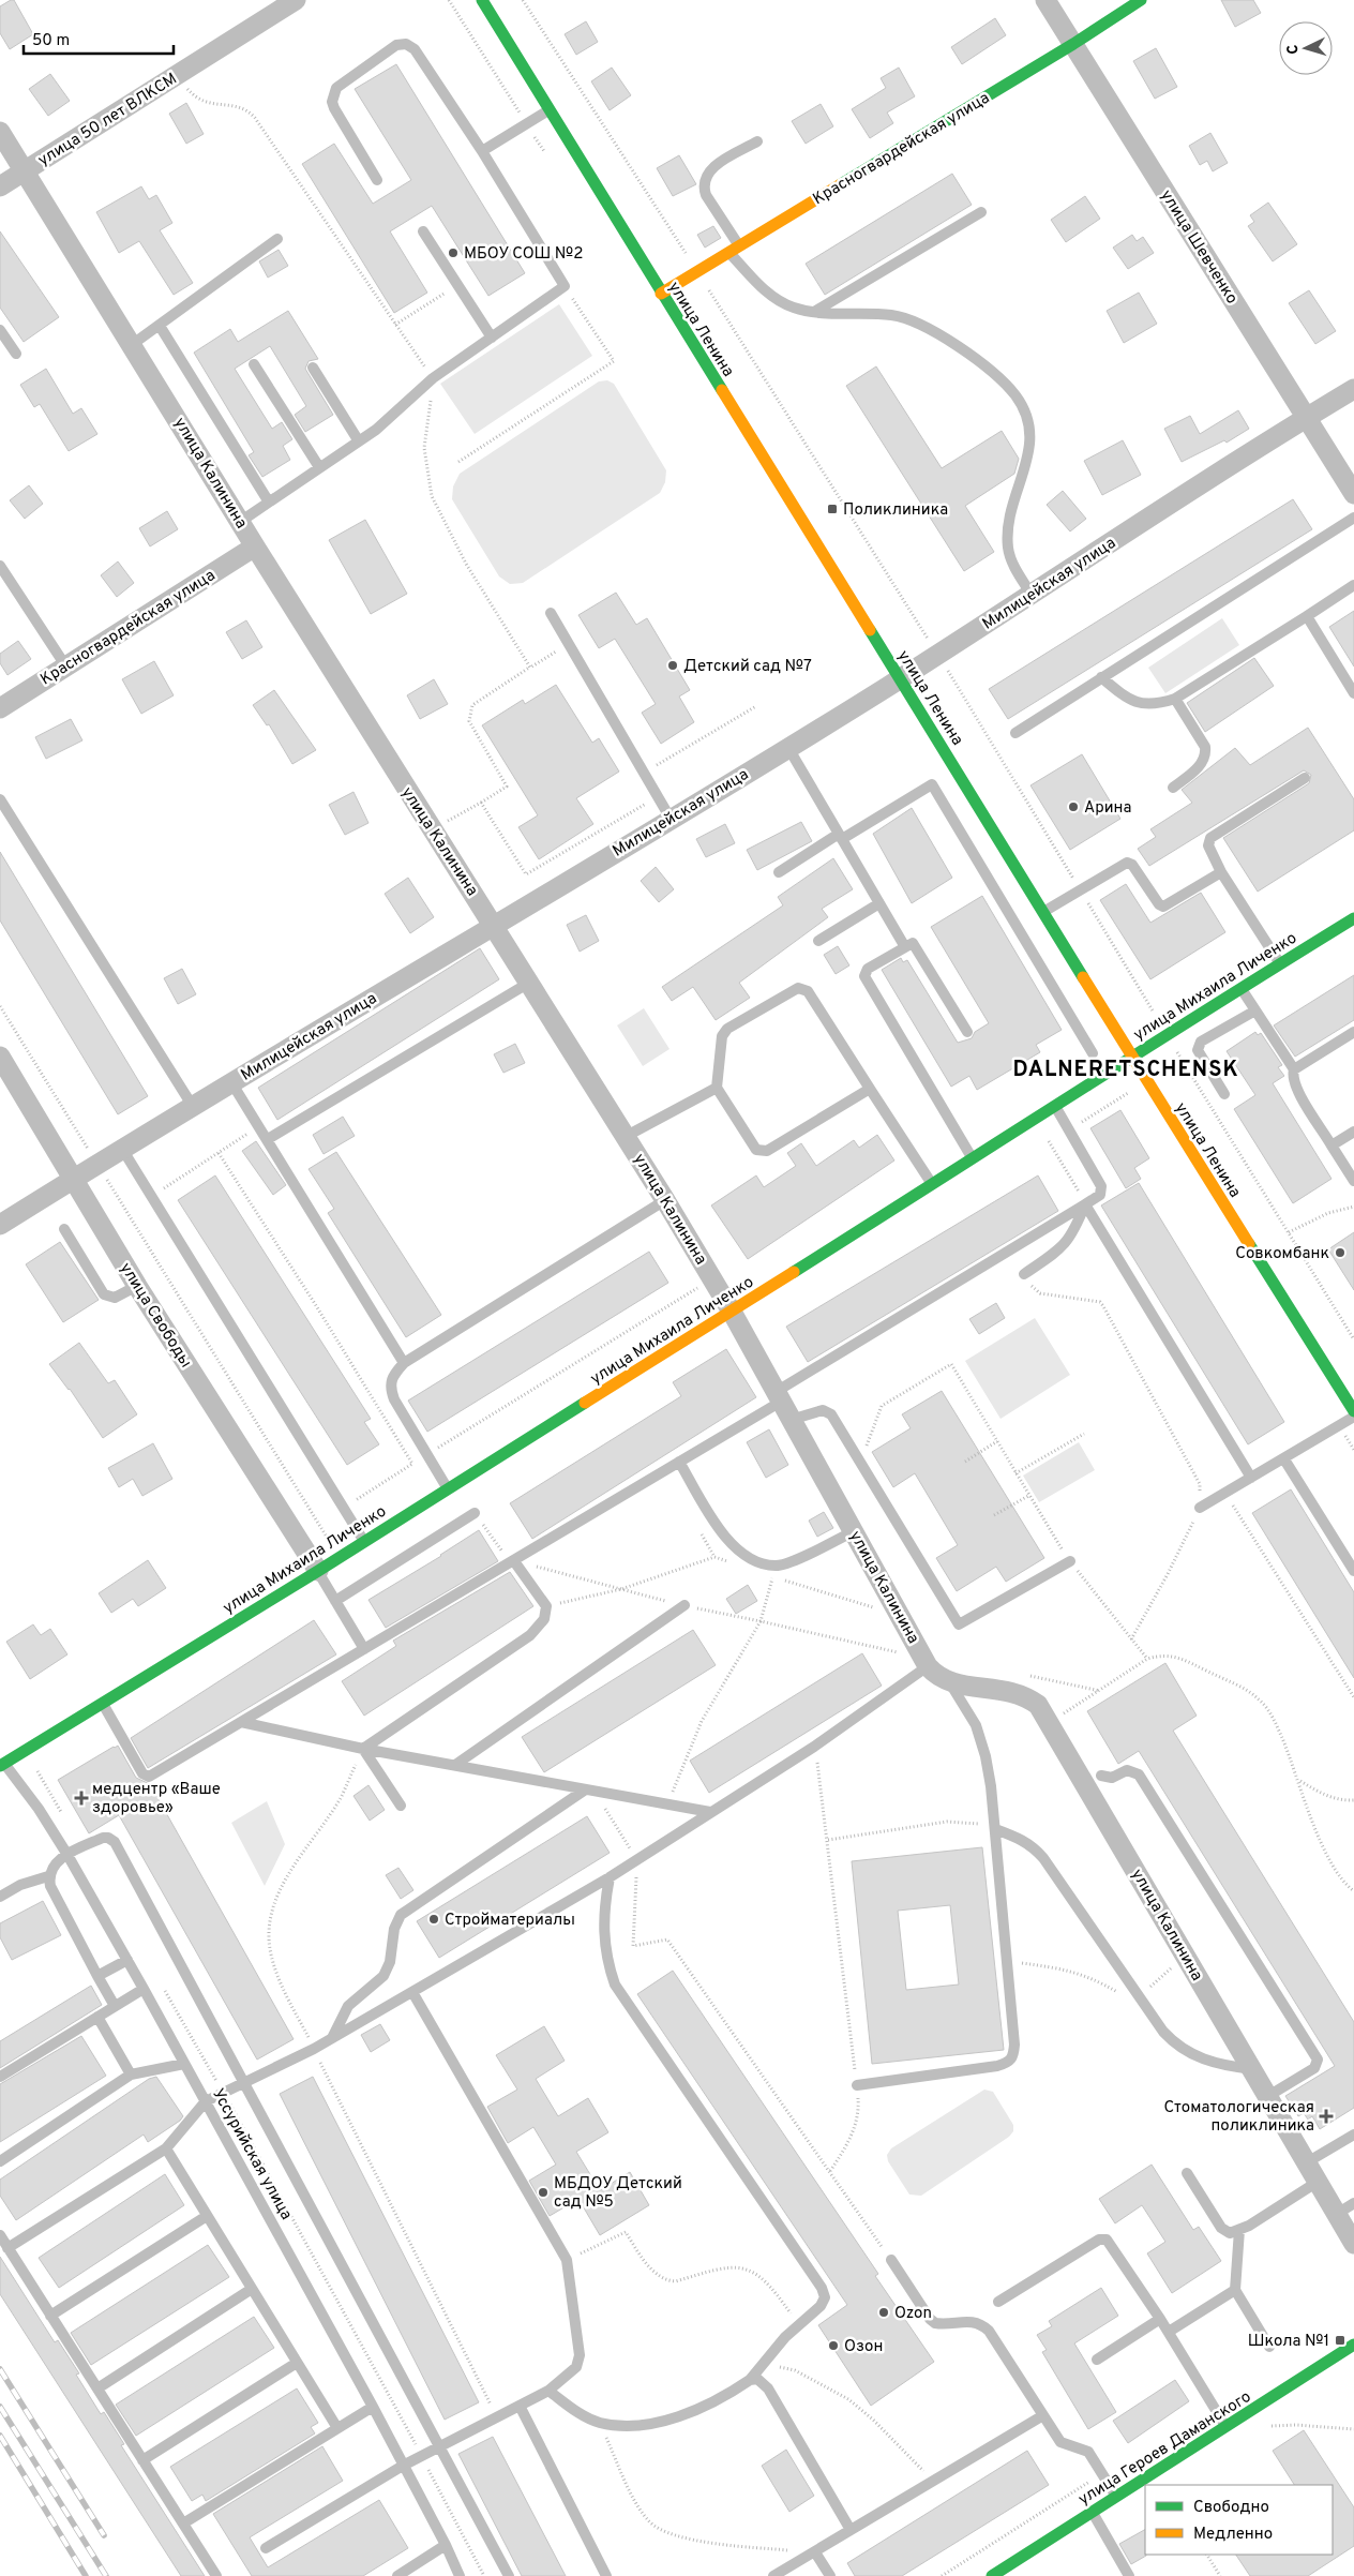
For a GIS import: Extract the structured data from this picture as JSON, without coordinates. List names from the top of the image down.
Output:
{
  "streets": {
    "main road": [
      "Красногвардейская улица",
      "улица Ленина",
      "улица Михаила Личенко",
      "улица Героев Даманского"
    ],
    "street": [
      "улица 50 лет ВЛКСМ",
      "улица Шевченко",
      "улица Калинина",
      "Милицейская улица",
      "улица Свободы"
    ],
    "lane": ["Уссурийская улица"]
  },
  "crossings": [
    ["улица 50 лет ВЛКСМ", "улица Калинина"],
    ["Красногвардейская улица", "улица Шевченко"],
    ["Красногвардейская улица", "улица Ленина"],
    ["Красногвардейская улица", "улица Калинина"],
    ["улица Шевченко", "Милицейская улица"],
    ["улица Ленина", "Милицейская улица"],
    ["улица Ленина", "улица Михаила Личенко"],
    ["улица Калинина", "Милицейская улица"],
    ["улица Калинина", "улица Михаила Личенко"],
    ["Милицейская улица", "улица Свободы"],
    ["улица Михаила Личенко", "улица Свободы"],
    ["улица Михаила Личенко", "Уссурийская улица"]
  ],
  "districts": ["DALNERETSCHENSK"],
  "places": {
    "other": [
      "МБОУ СОШ №2",
      "Детский сад №7",
      "Арина",
      "Совкомбанк",
      "Стройматериалы",
      "МБДОУ Детский сад №5",
      "Ozon",
      "Озон"
    ],
    "transit": ["Поликлиника", "Школа №1"],
    "health": ["медцентр «Ваше здоровье»", "Стоматологическая поликлиника"]
  },
  "legend": ["Свободно", "Медленно"],
  "scale_bar": "50 m",
  "north": "left"
}
